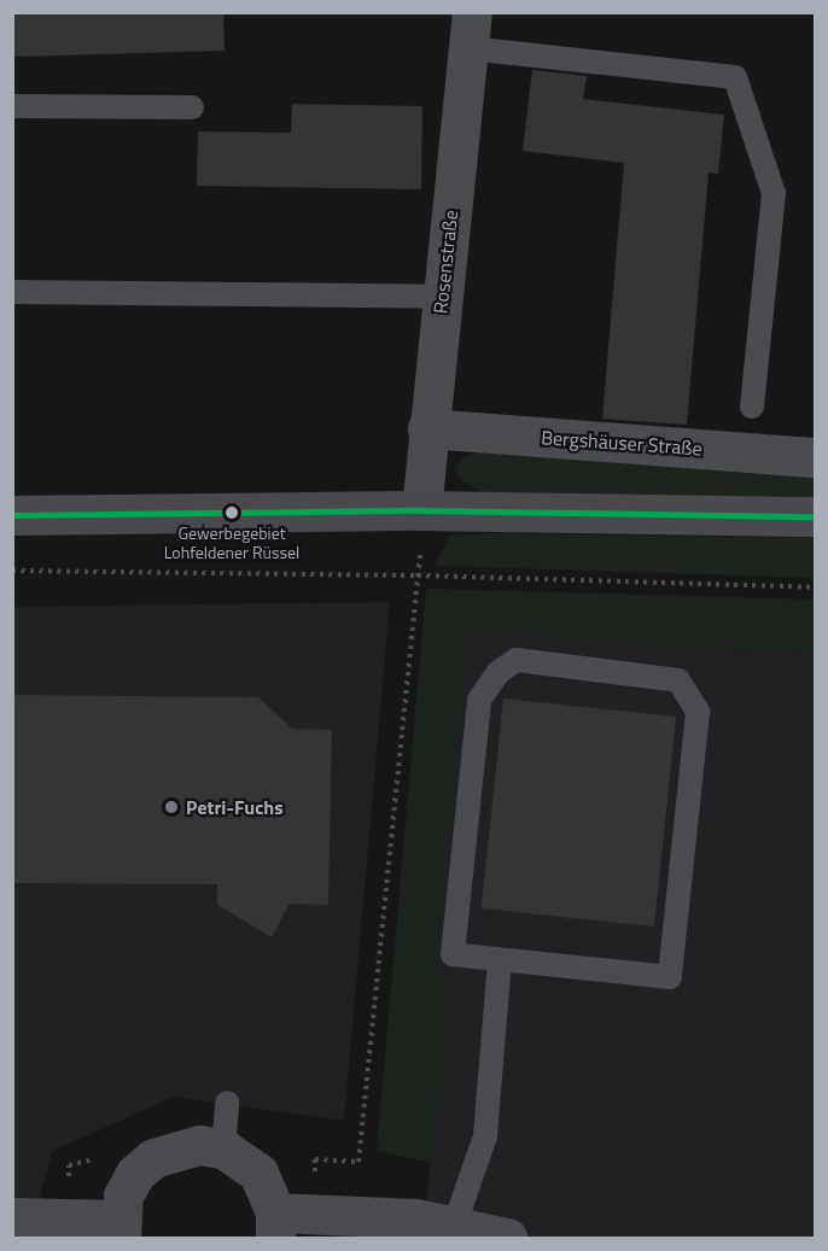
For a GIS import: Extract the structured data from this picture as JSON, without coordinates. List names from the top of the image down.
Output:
{
  "streets": {
    "street": ["Rosenstraße", "Bergshäuser Straße"]
  },
  "crossings": [
    ["Rosenstraße", "Bergshäuser Straße"]
  ],
  "places": ["Gewerbegebiet Lohfeldener Rüssel", "Petri-Fuchs"]
}
